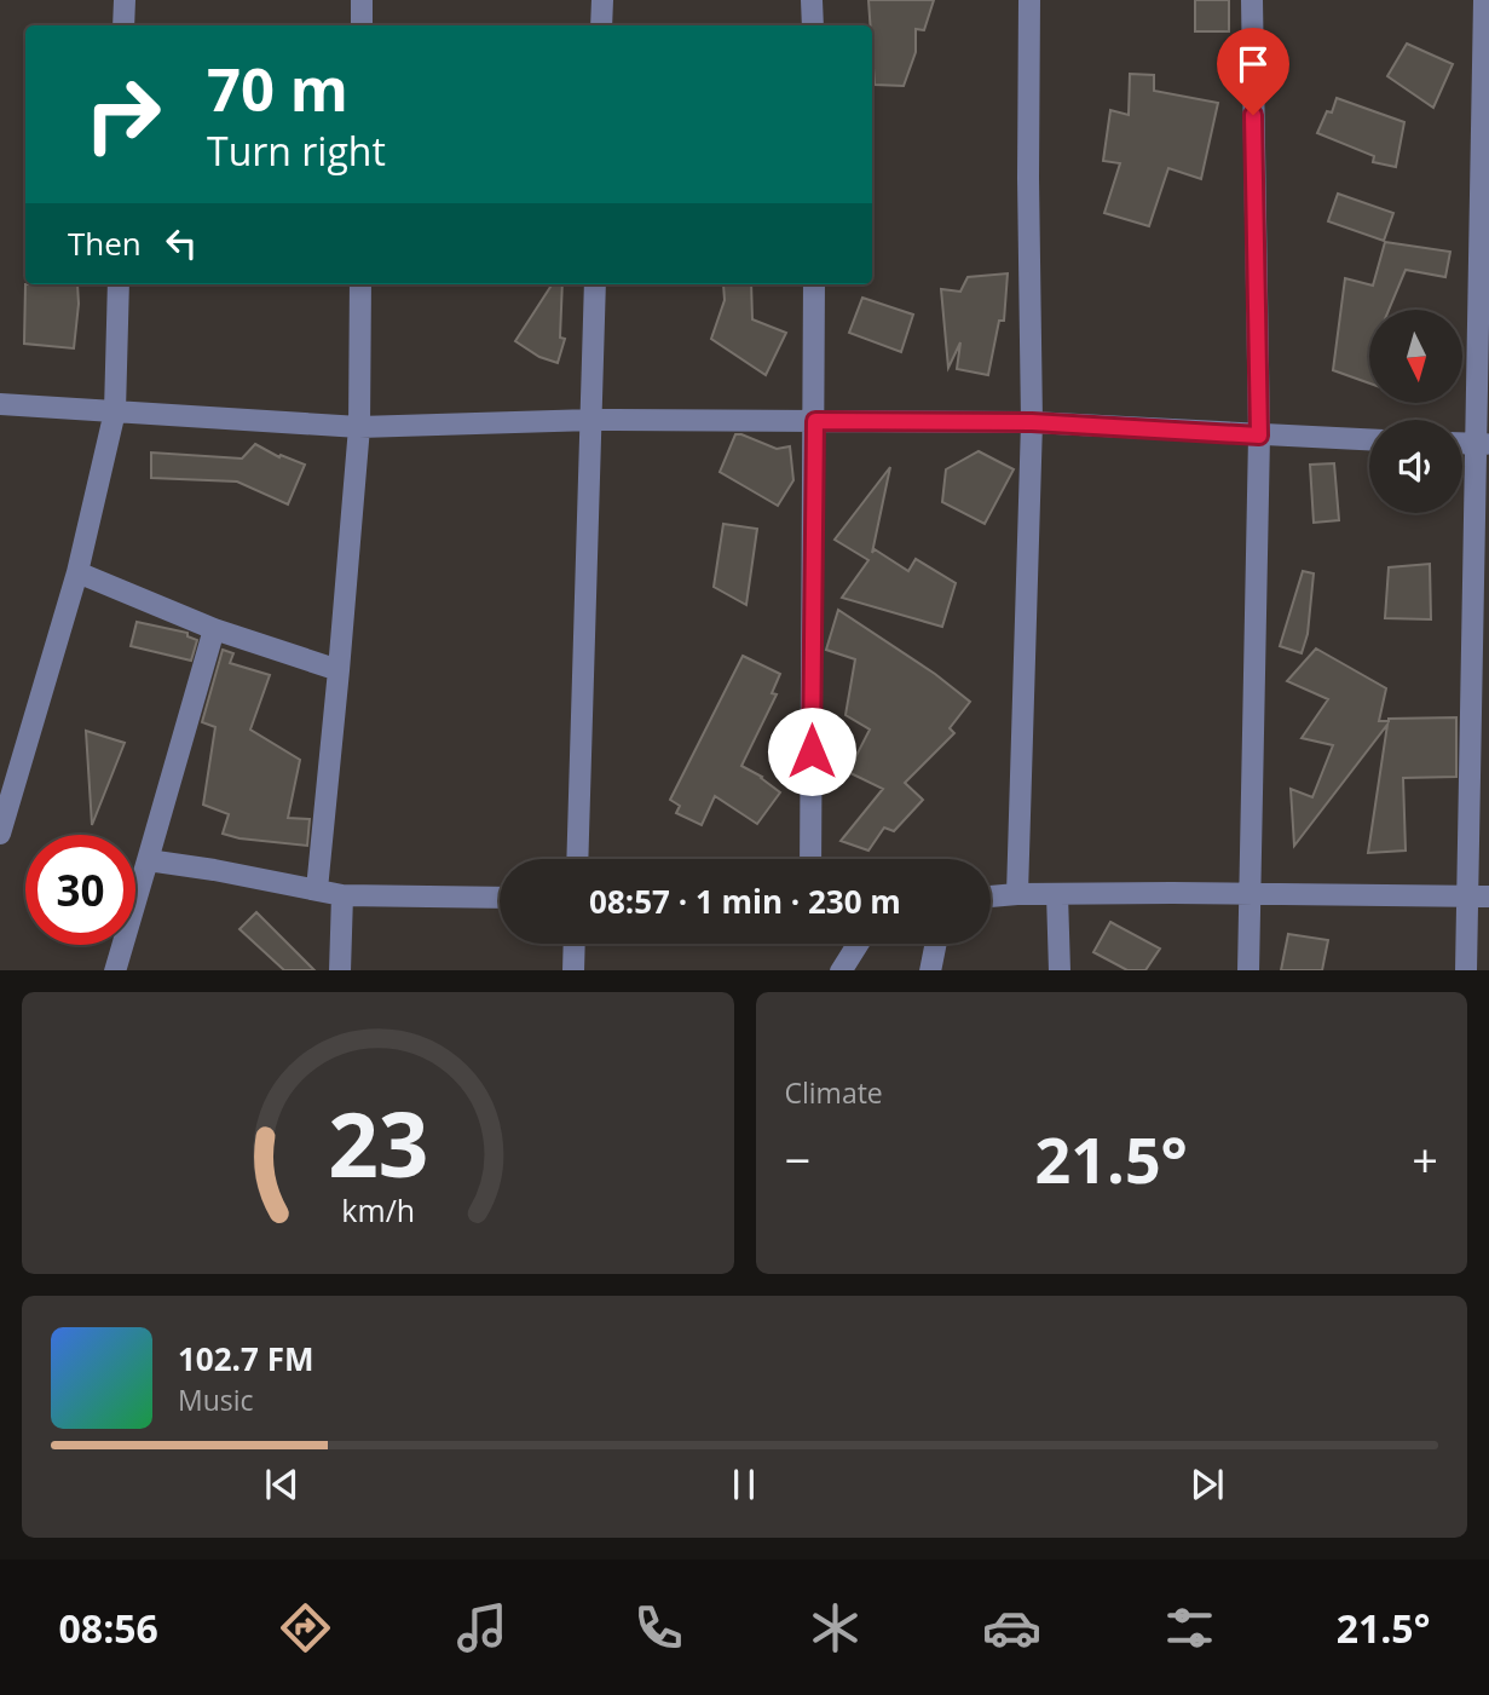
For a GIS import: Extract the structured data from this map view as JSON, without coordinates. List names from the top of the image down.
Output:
{
  "north": "bottom",
  "page": {
    "turn": ["70 m", "Turn right"],
    "then": "Then",
    "limit": "30",
    "trip": "08:57 · 1 min · 230 m",
    "tile": "Climate",
    "heat": ["−", "21.5°", "+"],
    "song": ["102.7 FM", "Music"],
    "tabs": ["08:56", "21.5°"],
    "gauge": ["23", "km/h"]
  }
}
